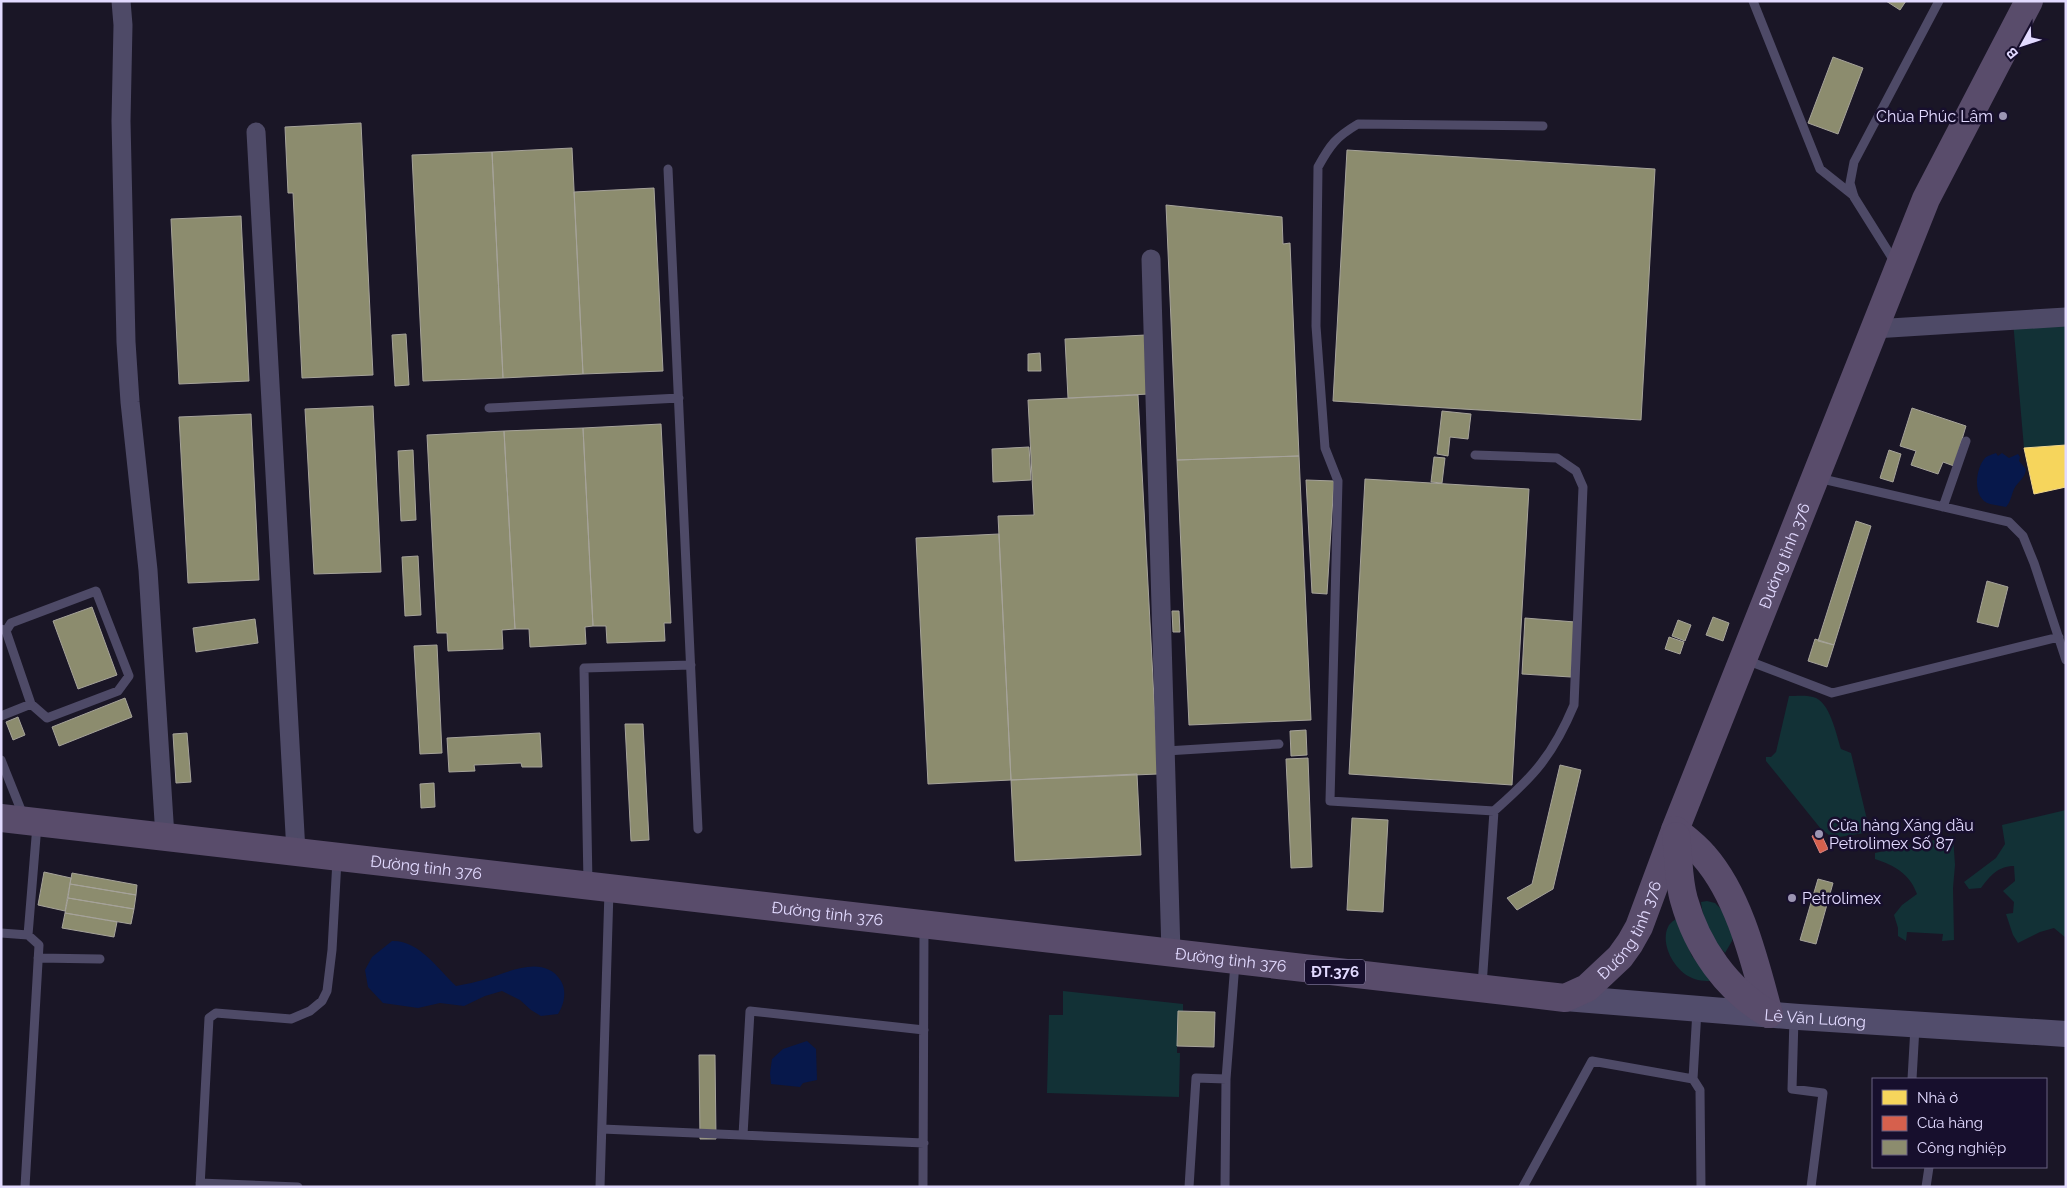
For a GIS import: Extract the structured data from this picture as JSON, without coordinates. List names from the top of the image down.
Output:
{
  "streets": {
    "main road": ["Đường tỉnh 376", "ĐT.376", "Lê Văn Lương"]
  },
  "crossings": [
    ["Đường tỉnh 376", "Lê Văn Lương"]
  ],
  "places": ["Chùa Phúc Lâm", "Cửa hàng Xăng dầu Petrolimex Số 87", "Petrolimex"],
  "legend": ["Nhà ở", "Cửa hàng", "Công nghiệp"],
  "north": "bottom left"
}
